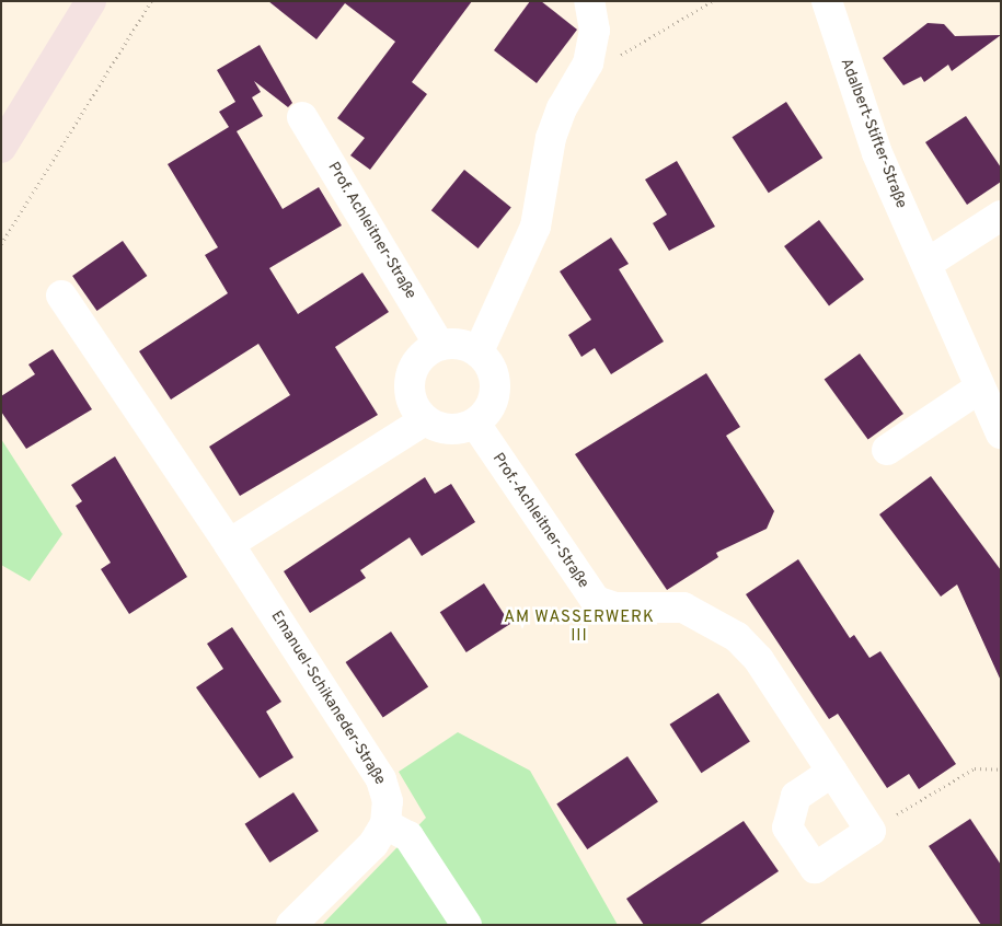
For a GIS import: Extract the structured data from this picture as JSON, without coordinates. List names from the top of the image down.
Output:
{
  "streets": {
    "street": [
      "Adalbert-Stifter-Straße",
      "Prof. Achleitner-Straße",
      "Prof.-Achleitner-Straße",
      "Emanuel-Schikaneder-Straße"
    ]
  },
  "crossings": [
    ["Prof. Achleitner-Straße", "Prof.-Achleitner-Straße"]
  ],
  "districts": ["AM WASSERWERK III"]
}
